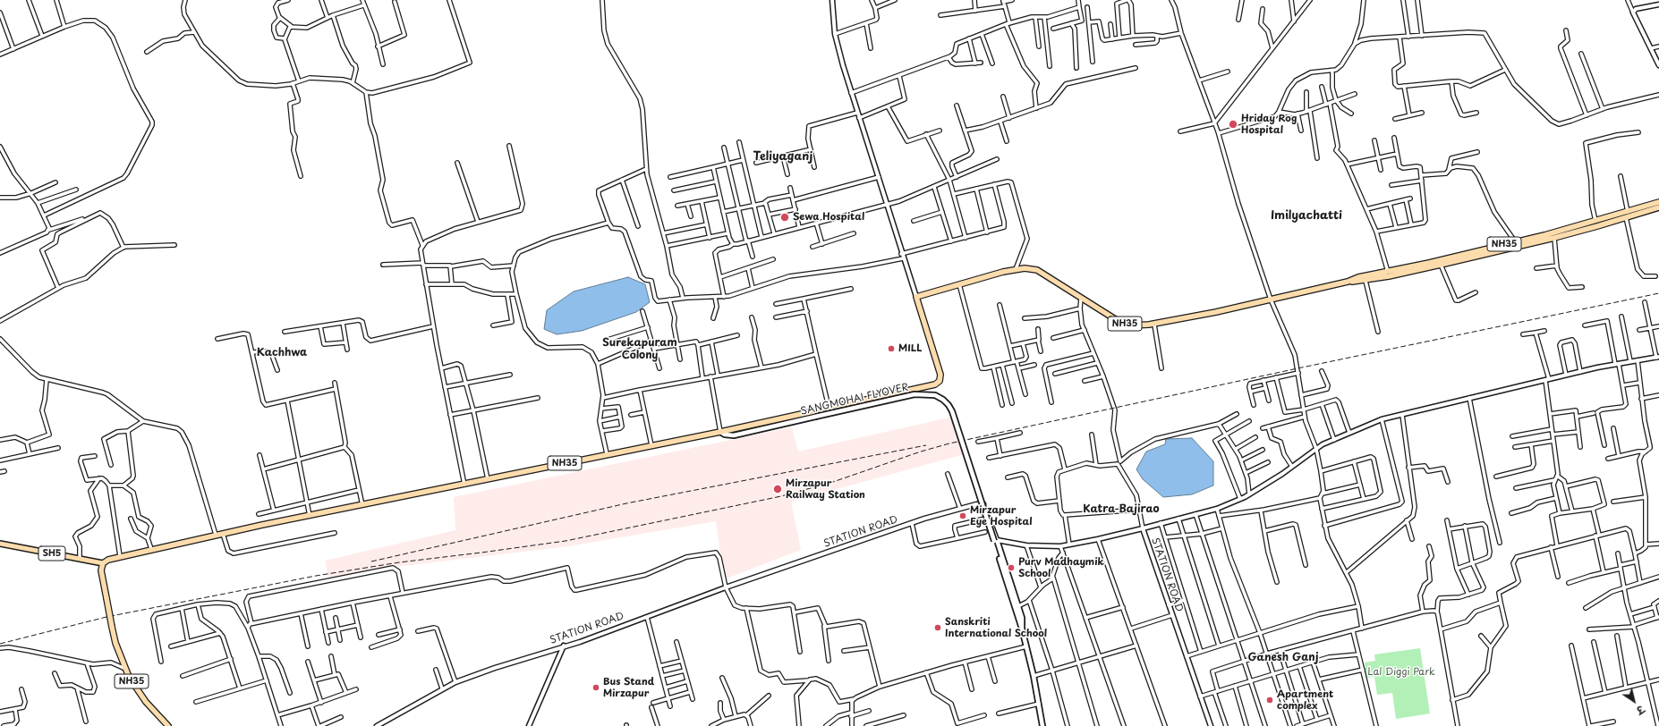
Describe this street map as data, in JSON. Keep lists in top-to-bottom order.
{
  "streets": {
    "highway": ["NH35"],
    "main road": ["SANGMOHAI FLYOVER", "SH5"],
    "street": ["STATION ROAD"]
  },
  "crossings": [
    ["NH35", "SANGMOHAI FLYOVER"],
    ["NH35", "SH5"],
    ["SANGMOHAI FLYOVER", "STATION ROAD"]
  ],
  "districts": [
    "Teliyaganj",
    "Imilyachatti",
    "Surekapuram Colony",
    "Kachhwa",
    "Katra Bajirao",
    "Ganesh Ganj"
  ],
  "parks": ["Lal Diggi Park"],
  "places": [
    "Hriday Rog Hospital",
    "Sewa Hospital",
    "MILL",
    "Mirzapur Railway Station",
    "Mirzapur Eye Hospital",
    "Purv Madhaymik School",
    "Sanskriti International School",
    "Bus Stand Mirzapur",
    "Apartment complex"
  ],
  "north": "bottom right"
}
